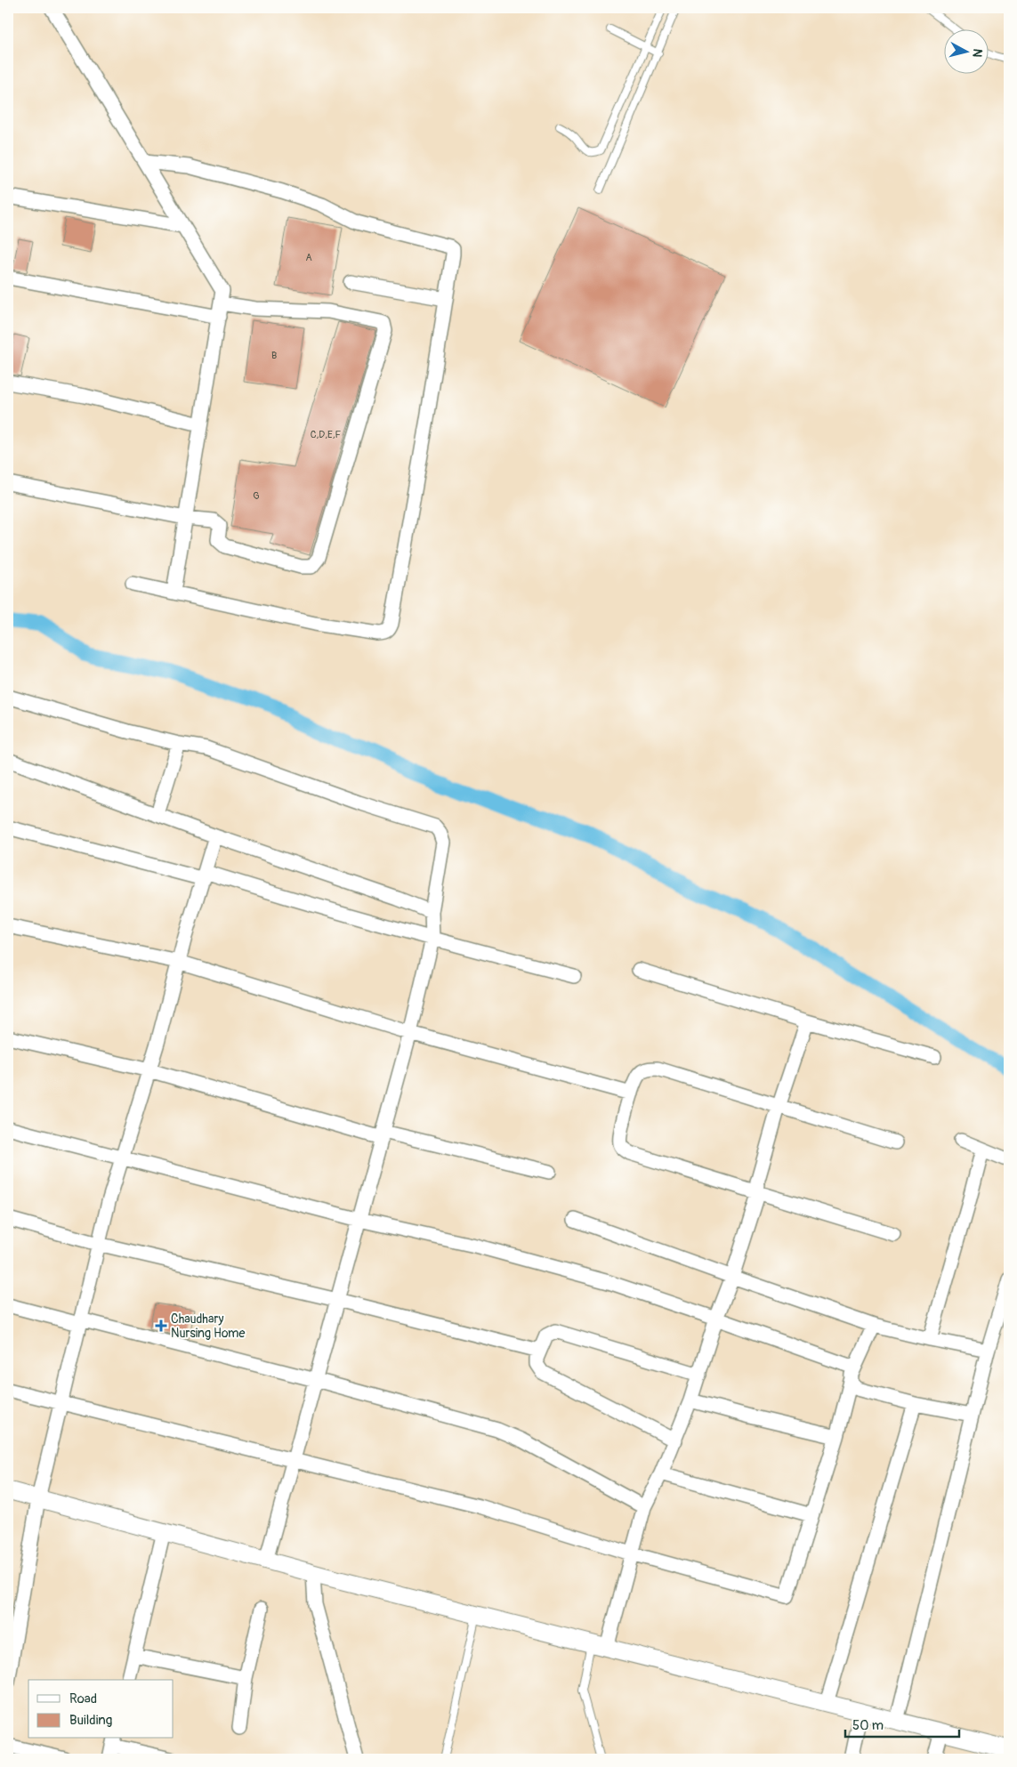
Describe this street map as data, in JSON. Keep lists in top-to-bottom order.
{
  "places": {
    "health": ["Chaudhary Nursing Home"]
  },
  "house_numbers": [
    "A",
    "B",
    "C,D,E,F",
    "G"
  ],
  "legend": ["Road", "Building"],
  "scale_bar": "50 m",
  "north": "right"
}
